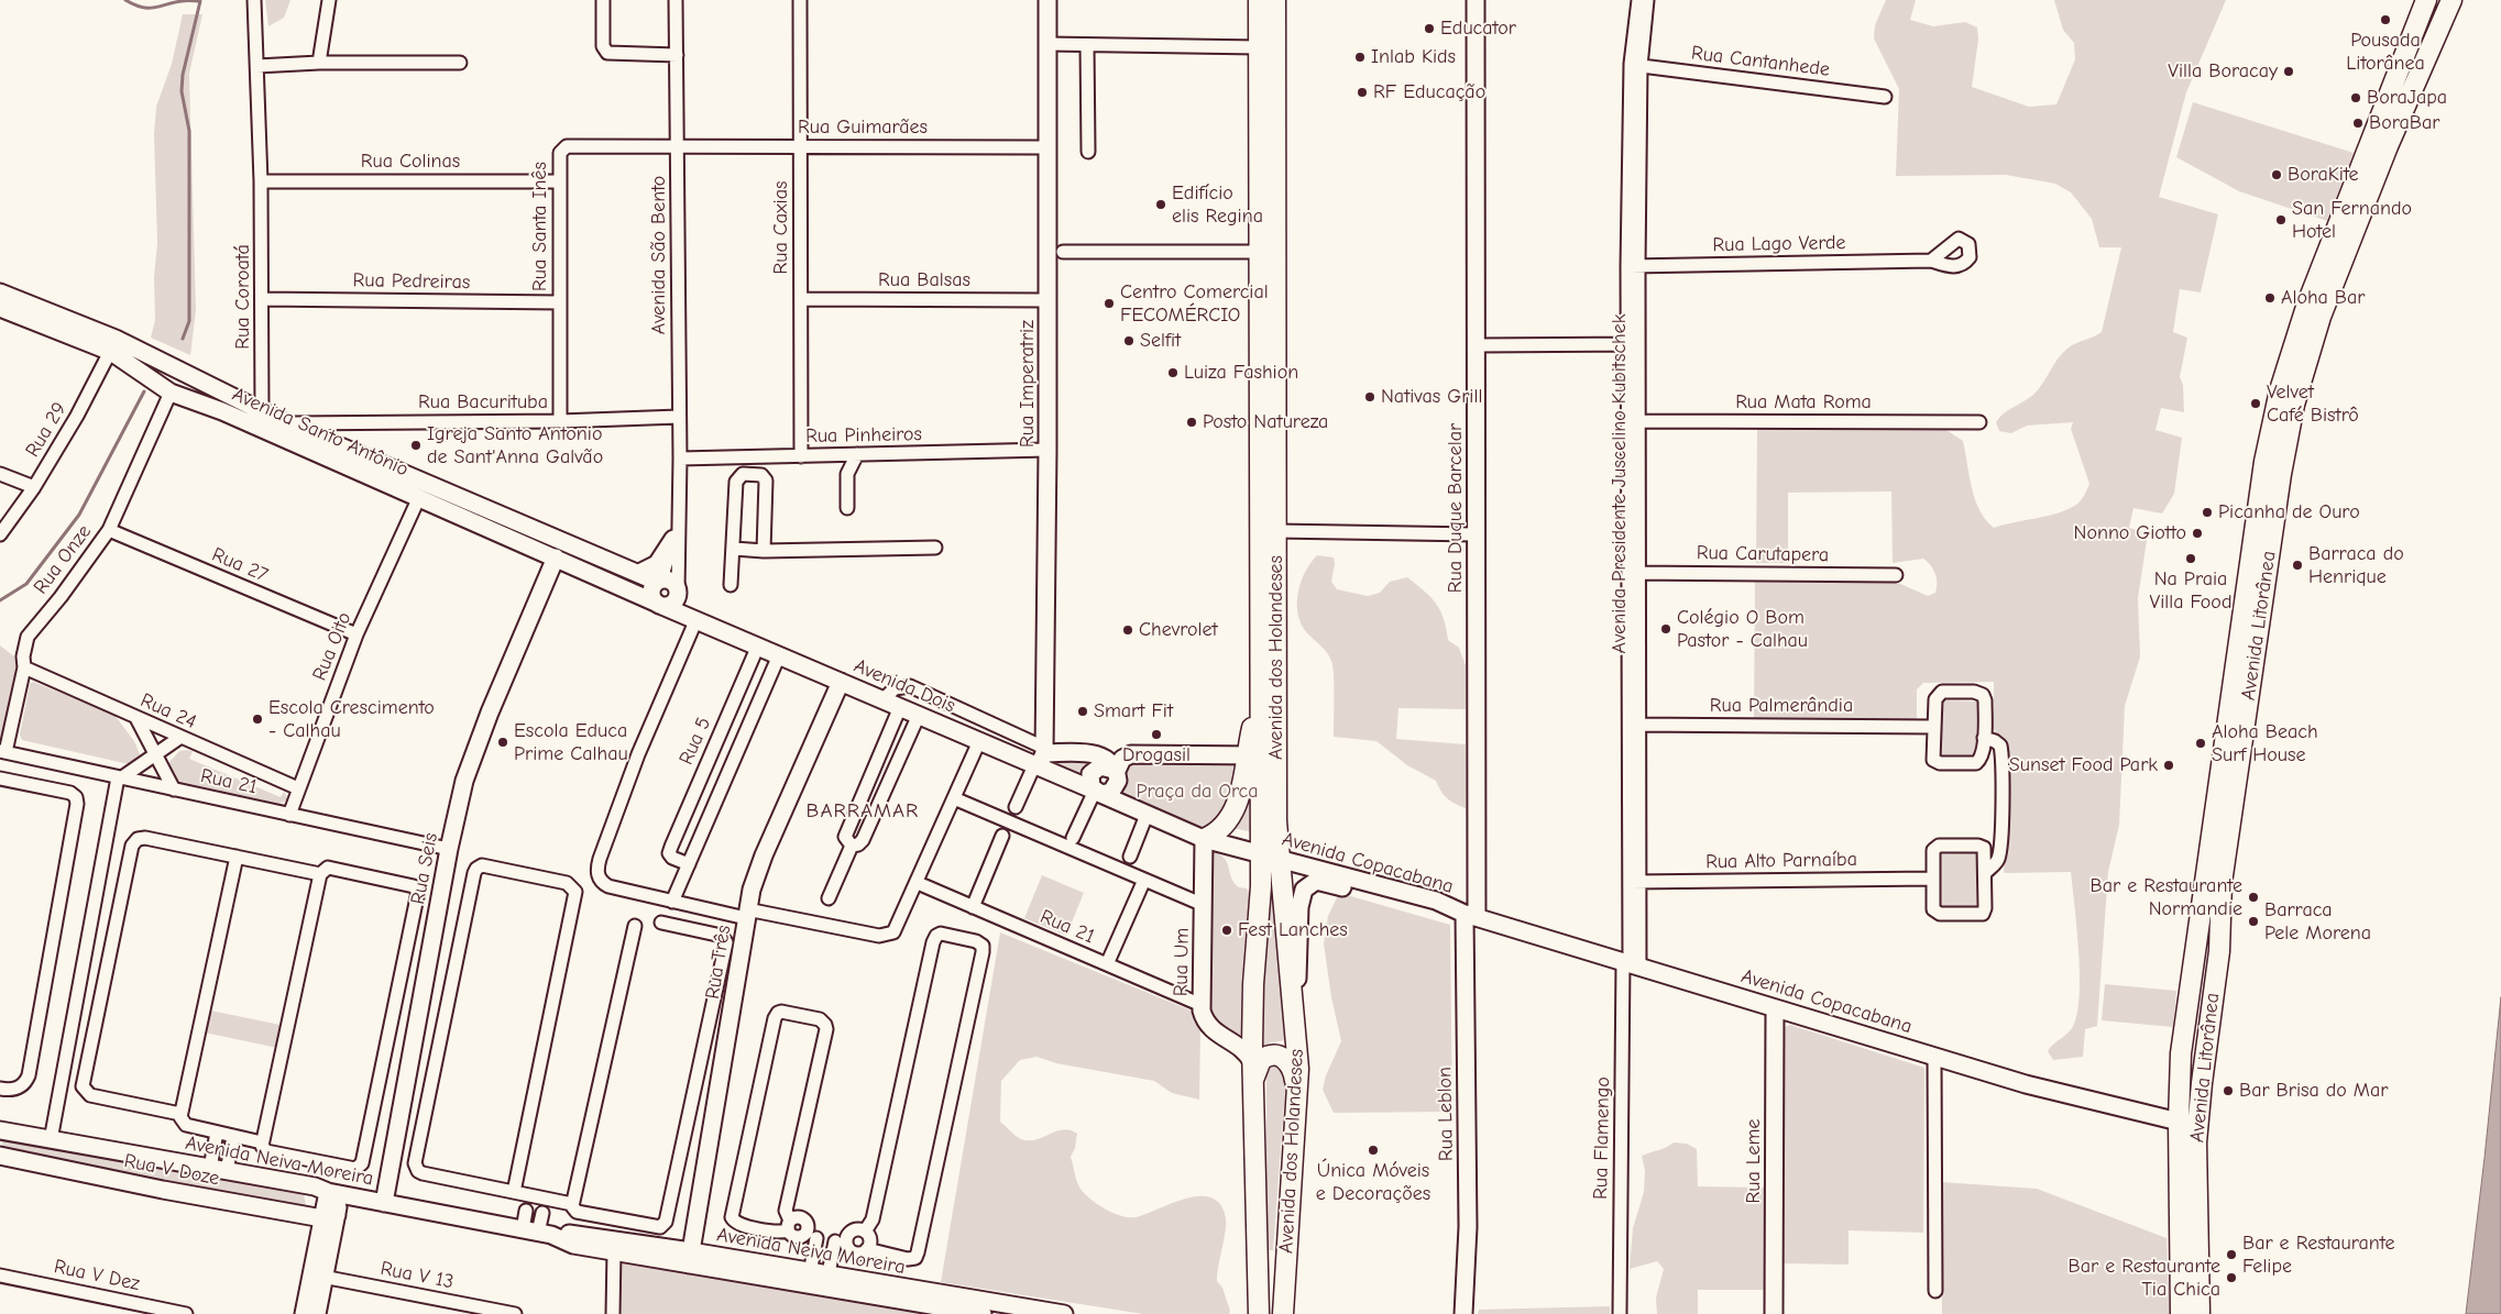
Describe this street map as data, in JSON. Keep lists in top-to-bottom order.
{
  "streets": {
    "main road": ["Avenida Litorânea", "Avenida dos Holandeses"],
    "street": [
      "Rua Cantanhede",
      "Rua Guimarães",
      "Rua Colinas",
      "Rua Santa Inês",
      "Rua Caxias",
      "Rua Lago Verde",
      "Avenida São Bento",
      "Rua Balsas",
      "Rua Pedreiras",
      "Rua Coroatá",
      "Rua Imperatriz",
      "Rua Bacurituba",
      "Rua Mata Roma",
      "Rua 29",
      "Avenida Santo Antônio",
      "Rua Pinheiros",
      "Avenida Presidente Juscelino Kubitschek",
      "Rua Duque Barcelar",
      "Rua Carutapera",
      "Rua Onze",
      "Rua 27",
      "Rua Oito",
      "Avenida Dois",
      "Rua Palmerândia",
      "Rua 24",
      "Rua 5",
      "Rua 21",
      "Rua Alto Parnaíba",
      "Avenida Copacabana",
      "Rua Seis",
      "Rua Três",
      "Rua Um",
      "Rua Leblon",
      "Rua Flamengo",
      "Avenida Neiva Moreira",
      "Rua Leme",
      "Rua V Doze",
      "Rua V Dez",
      "Rua V 13"
    ]
  },
  "crossings": [
    ["Rua Cantanhede", "Avenida Presidente Juscelino Kubitschek"],
    ["Rua Guimarães", "Rua Santa Inês"],
    ["Rua Guimarães", "Rua Caxias"],
    ["Rua Guimarães", "Avenida São Bento"],
    ["Rua Guimarães", "Rua Imperatriz"],
    ["Rua Colinas", "Rua Santa Inês"],
    ["Rua Colinas", "Rua Coroatá"],
    ["Rua Santa Inês", "Avenida São Bento"],
    ["Rua Santa Inês", "Rua Pedreiras"],
    ["Rua Santa Inês", "Rua Bacurituba"],
    ["Rua Caxias", "Rua Balsas"],
    ["Rua Caxias", "Rua Pinheiros"],
    ["Rua Lago Verde", "Avenida Presidente Juscelino Kubitschek"],
    ["Avenida São Bento", "Rua Bacurituba"],
    ["Avenida São Bento", "Avenida Santo Antônio"],
    ["Avenida São Bento", "Rua Pinheiros"],
    ["Avenida São Bento", "Avenida Dois"],
    ["Rua Balsas", "Rua Imperatriz"],
    ["Rua Pedreiras", "Rua Coroatá"],
    ["Rua Coroatá", "Avenida Santo Antônio"],
    ["Rua Imperatriz", "Rua Pinheiros"],
    ["Rua Imperatriz", "Avenida Dois"],
    ["Rua Bacurituba", "Avenida Santo Antônio"],
    ["Rua Mata Roma", "Avenida Presidente Juscelino Kubitschek"],
    ["Rua 29", "Avenida Santo Antônio"],
    ["Avenida Santo Antônio", "Rua Onze"],
    ["Avenida Santo Antônio", "Rua Oito"],
    ["Avenida Santo Antônio", "Avenida Dois"],
    ["Avenida Santo Antônio", "Rua Seis"],
    ["Avenida Presidente Juscelino Kubitschek", "Rua Carutapera"],
    ["Avenida Presidente Juscelino Kubitschek", "Rua Palmerândia"],
    ["Avenida Presidente Juscelino Kubitschek", "Rua Alto Parnaíba"],
    ["Avenida Presidente Juscelino Kubitschek", "Avenida Copacabana"],
    ["Avenida Presidente Juscelino Kubitschek", "Rua Flamengo"],
    ["Rua Duque Barcelar", "Avenida Copacabana"],
    ["Rua Duque Barcelar", "Rua Leblon"],
    ["Rua Onze", "Rua 27"],
    ["Rua Onze", "Rua 24"],
    ["Rua Onze", "Rua 21"],
    ["Rua 27", "Rua Oito"],
    ["Avenida Litorânea", "Avenida Copacabana"],
    ["Rua Oito", "Rua 24"],
    ["Rua Oito", "Rua 21"],
    ["Avenida dos Holandeses", "Avenida Copacabana"],
    ["Avenida dos Holandeses", "Rua Um"],
    ["Avenida Dois", "Rua 5"],
    ["Avenida Dois", "Rua Três"],
    ["Rua 21", "Rua Seis"],
    ["Rua 21", "Rua Um"],
    ["Avenida Copacabana", "Rua Leblon"],
    ["Avenida Copacabana", "Rua Flamengo"],
    ["Avenida Copacabana", "Rua Leme"],
    ["Rua Seis", "Avenida Neiva Moreira"],
    ["Rua Três", "Avenida Neiva Moreira"]
  ],
  "districts": ["BARRAMAR"],
  "parks": ["Praça da Orca"],
  "places": [
    "Pousada Litorânea",
    "Educator",
    "Inlab Kids",
    "Villa Boracay",
    "RF Educação",
    "BoraJapa",
    "BoraBar",
    "BoraKite",
    "Edifício elis Regina",
    "San Fernando Hotel",
    "Aloha Bar",
    "Centro Comercial FECOMÉRCIO",
    "Selfit",
    "Luiza Fashion",
    "Nativas Grill",
    "Velvet Café Bistrô",
    "Posto Natureza",
    "Igreja Santo Antonio de Sant'Anna Galvão",
    "Picanha de Ouro",
    "Nonno Giotto",
    "Na Praia Villa Food",
    "Barraca do Henrique",
    "Colégio O Bom Pastor - Calhau",
    "Chevrolet",
    "Smart Fit",
    "Escola Crescimento - Calhau",
    "Drogasil",
    "Escola Educa Prime Calhau",
    "Aloha Beach Surf House",
    "Sunset Food Park",
    "Bar e Restaurante Normandie",
    "Barraca Pele Morena",
    "Fest Lanches",
    "Bar Brisa do Mar",
    "Única Móveis e Decorações",
    "Bar e Restaurante Felipe",
    "Bar e Restaurante Tia Chica"
  ]
}
